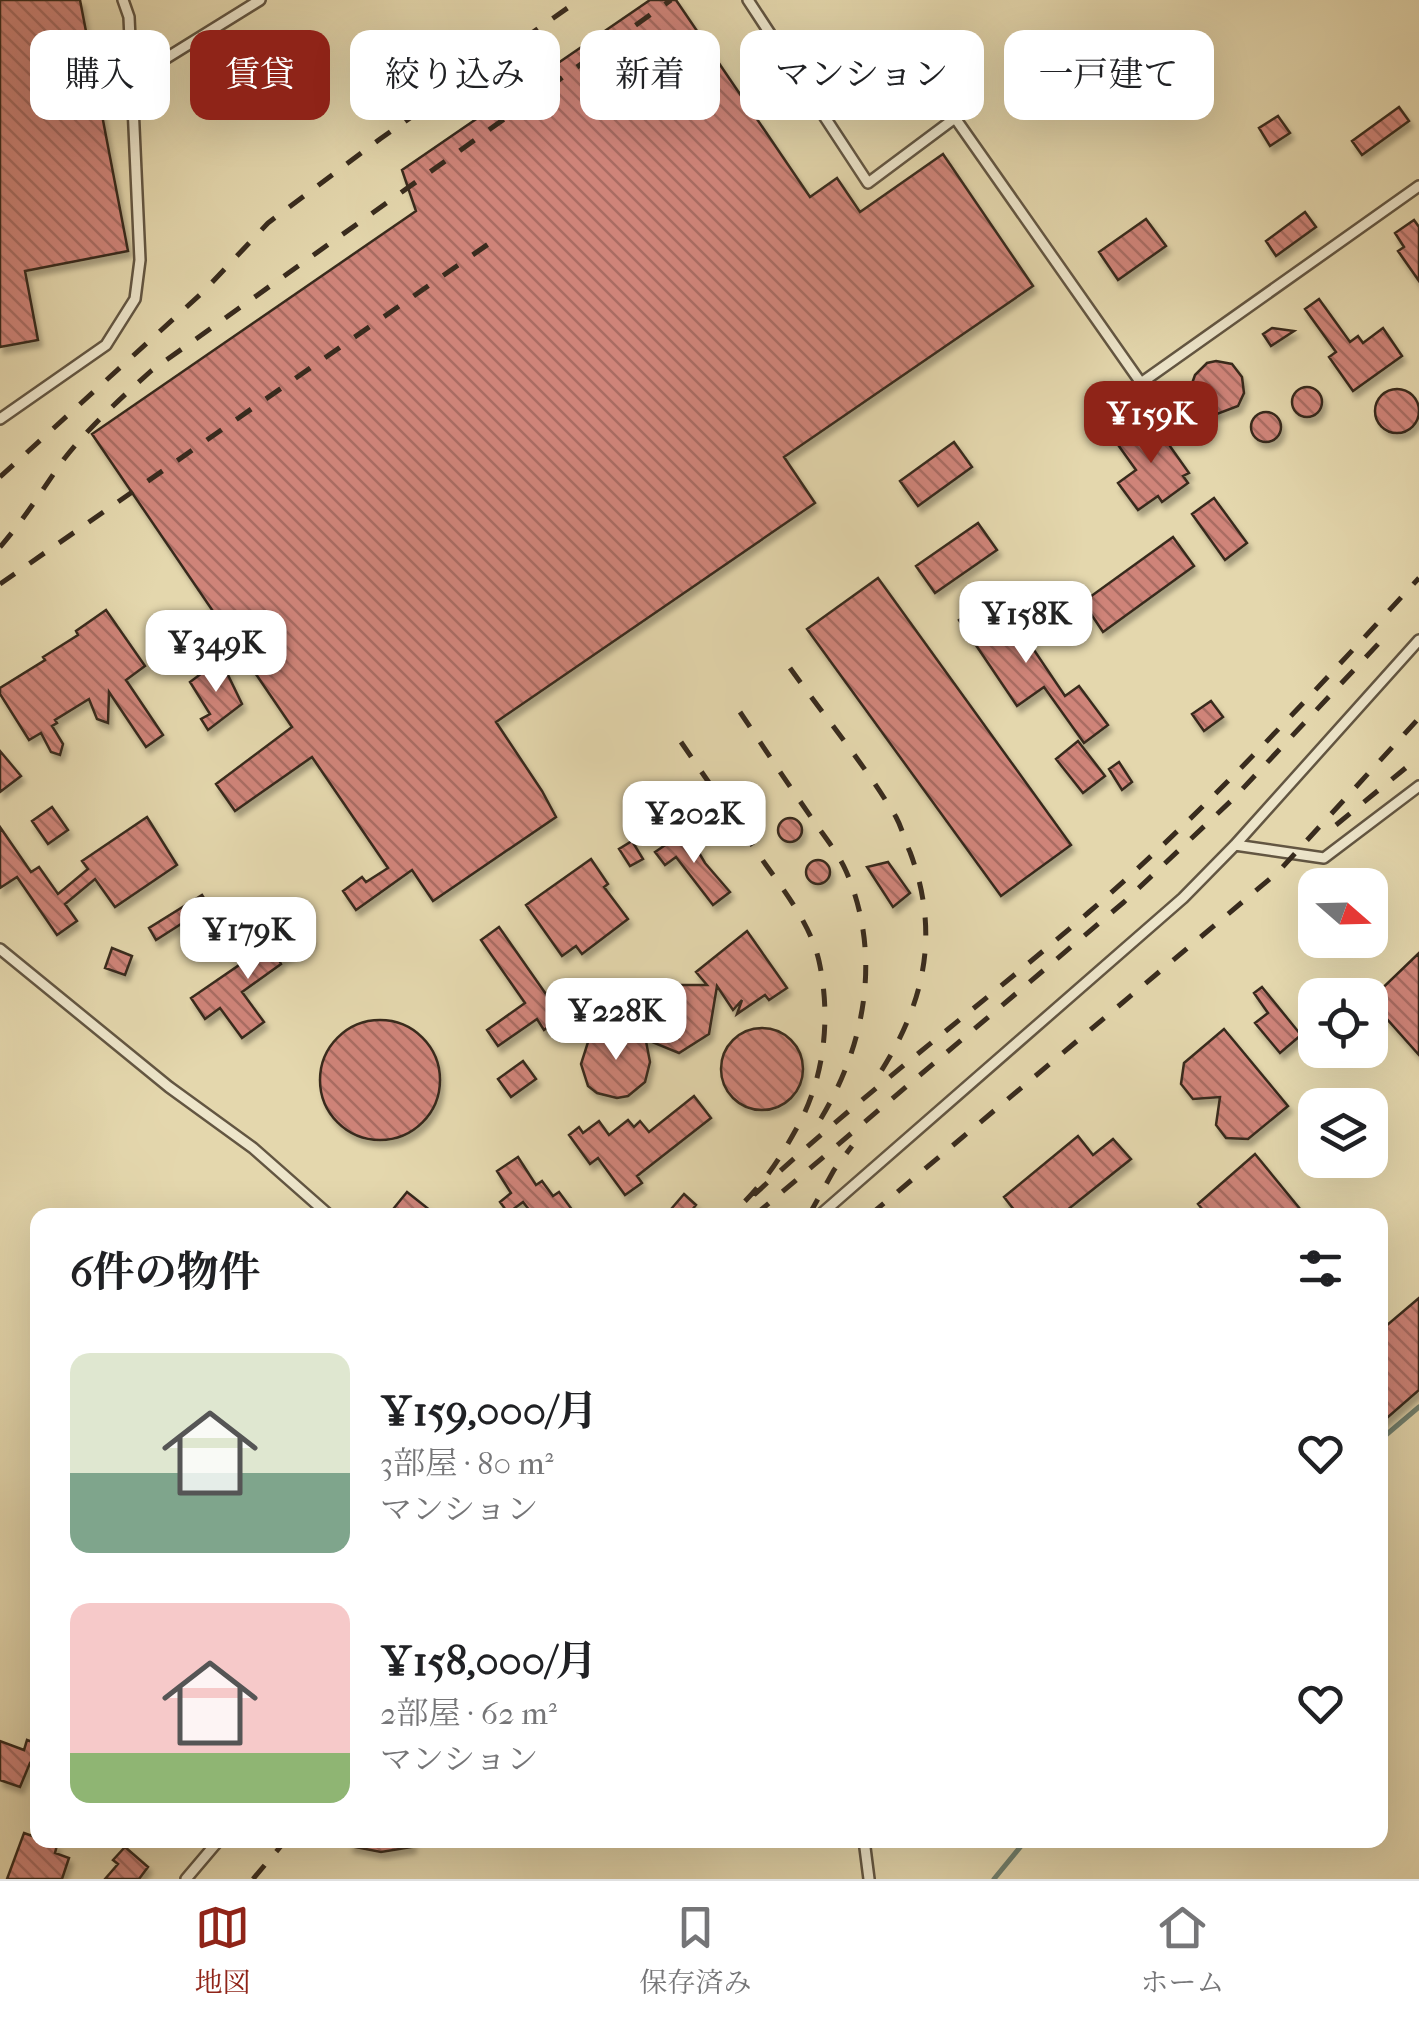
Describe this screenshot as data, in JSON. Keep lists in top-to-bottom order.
{
  "north": "right",
  "page": {
    "chip": [
      "購入",
      "賃貸",
      "絞り込み",
      "新着",
      "マンション",
      "一戸建て"
    ],
    "price": [
      "¥159K",
      "¥158K",
      "¥349K",
      "¥202K",
      "¥179K",
      "¥228K"
    ],
    "heading": "6件の物件",
    "list": [
      {
        "name": "¥159,000/月",
        "note": "3部屋 · 80 m² · マンション"
      },
      {
        "name": "¥158,000/月",
        "note": "2部屋 · 62 m² · マンション"
      }
    ],
    "tabs": ["地図", "保存済み", "ホーム"]
  }
}
